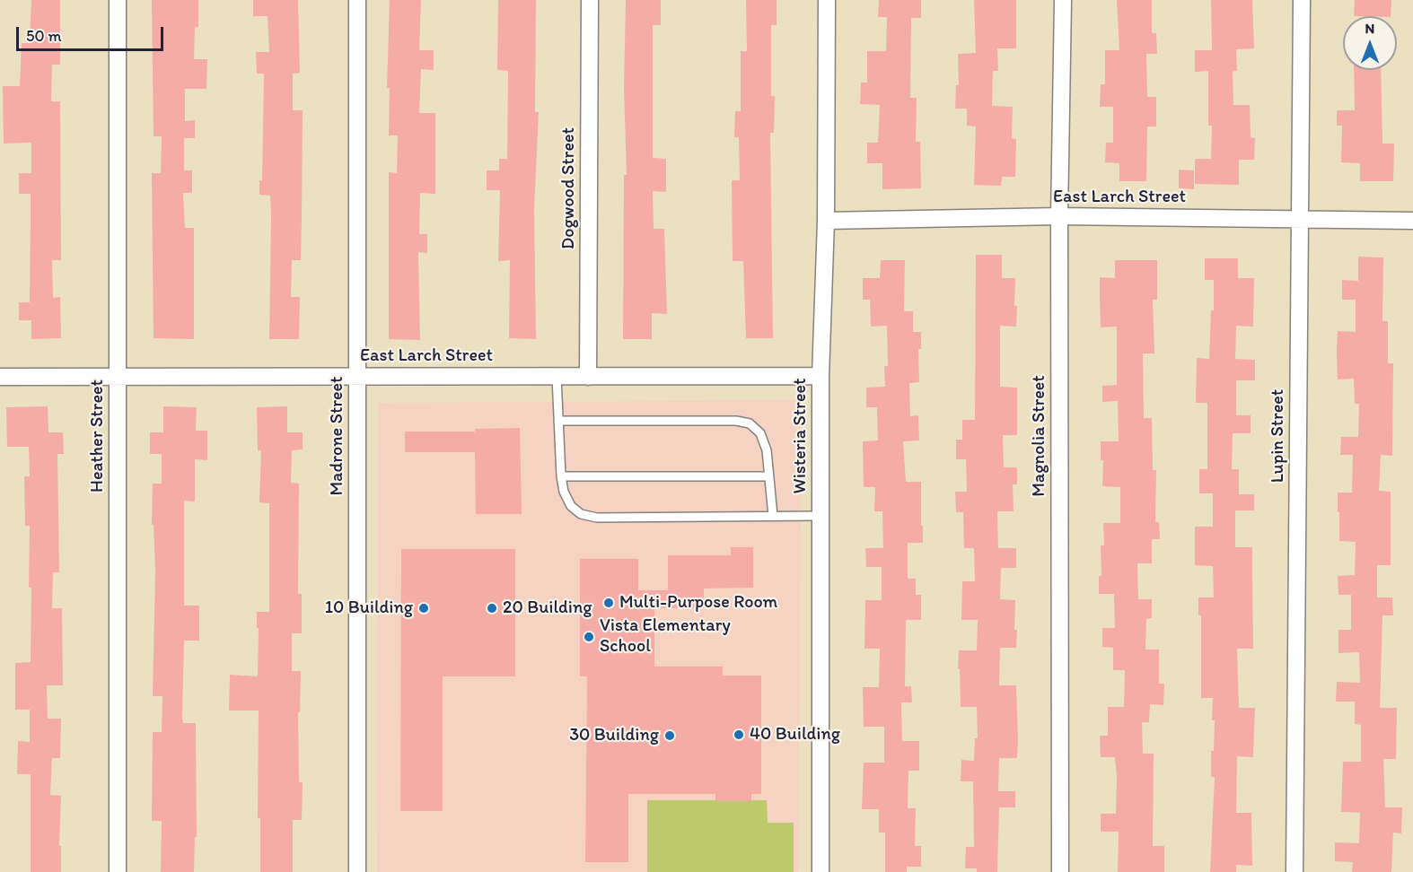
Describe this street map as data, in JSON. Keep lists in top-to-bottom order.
{
  "streets": {
    "street": [
      "Dogwood Street",
      "East Larch Street",
      "Heather Street",
      "Madrone Street",
      "Wisteria Street",
      "Magnolia Street",
      "Lupin Street"
    ]
  },
  "crossings": [
    ["Dogwood Street", "East Larch Street"],
    ["East Larch Street", "Heather Street"],
    ["East Larch Street", "Madrone Street"],
    ["East Larch Street", "Wisteria Street"],
    ["East Larch Street", "Magnolia Street"],
    ["East Larch Street", "Lupin Street"]
  ],
  "places": [
    "Multi-Purpose Room",
    "10 Building",
    "20 Building",
    "Vista Elementary School",
    "40 Building",
    "30 Building"
  ],
  "scale_bar": "50 m",
  "north": "top"
}
